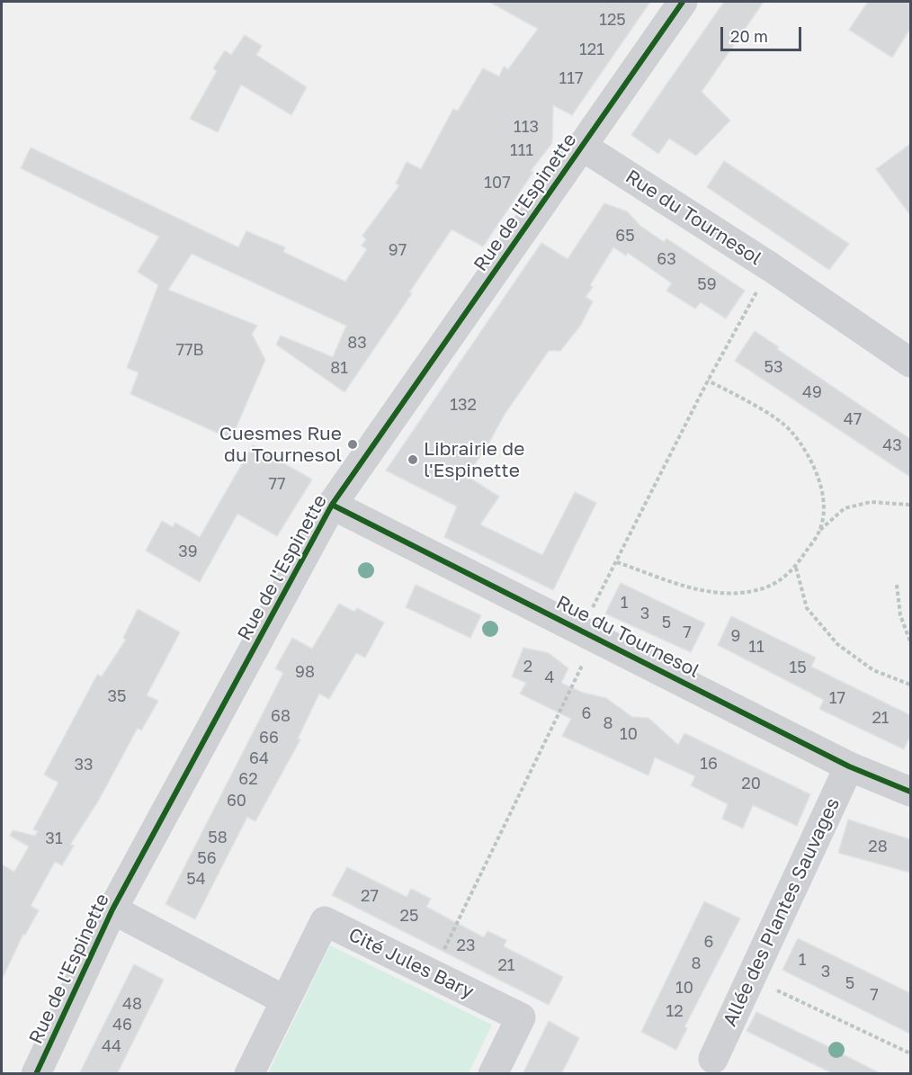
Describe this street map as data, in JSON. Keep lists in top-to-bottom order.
{
  "streets": {
    "street": [
      "Rue de l'Espinette",
      "Rue du Tournesol",
      "Allée des Plantes Sauvages",
      "Cité Jules Bary"
    ]
  },
  "crossings": [
    ["Rue de l'Espinette", "Rue du Tournesol"],
    ["Rue du Tournesol", "Allée des Plantes Sauvages"]
  ],
  "places": ["Cuesmes Rue du Tournesol", "Librairie de l'Espinette"],
  "house_numbers": [
    "125",
    "121",
    "117",
    "113",
    "111",
    "107",
    "65",
    "97",
    "63",
    "59",
    "83",
    "77B",
    "53",
    "81",
    "49",
    "132",
    "47",
    "43",
    "77",
    "39",
    "1",
    "3",
    "5",
    "7",
    "9",
    "11",
    "2",
    "15",
    "98",
    "4",
    "35",
    "17",
    "6",
    "68",
    "21",
    "8",
    "10",
    "66",
    "64",
    "16",
    "33",
    "62",
    "20",
    "60",
    "58",
    "31",
    "28",
    "56",
    "54",
    "27",
    "25",
    "6",
    "23",
    "1",
    "8",
    "21",
    "3",
    "5",
    "10",
    "7",
    "48",
    "12",
    "46",
    "44"
  ],
  "scale_bar": "20 m"
}
